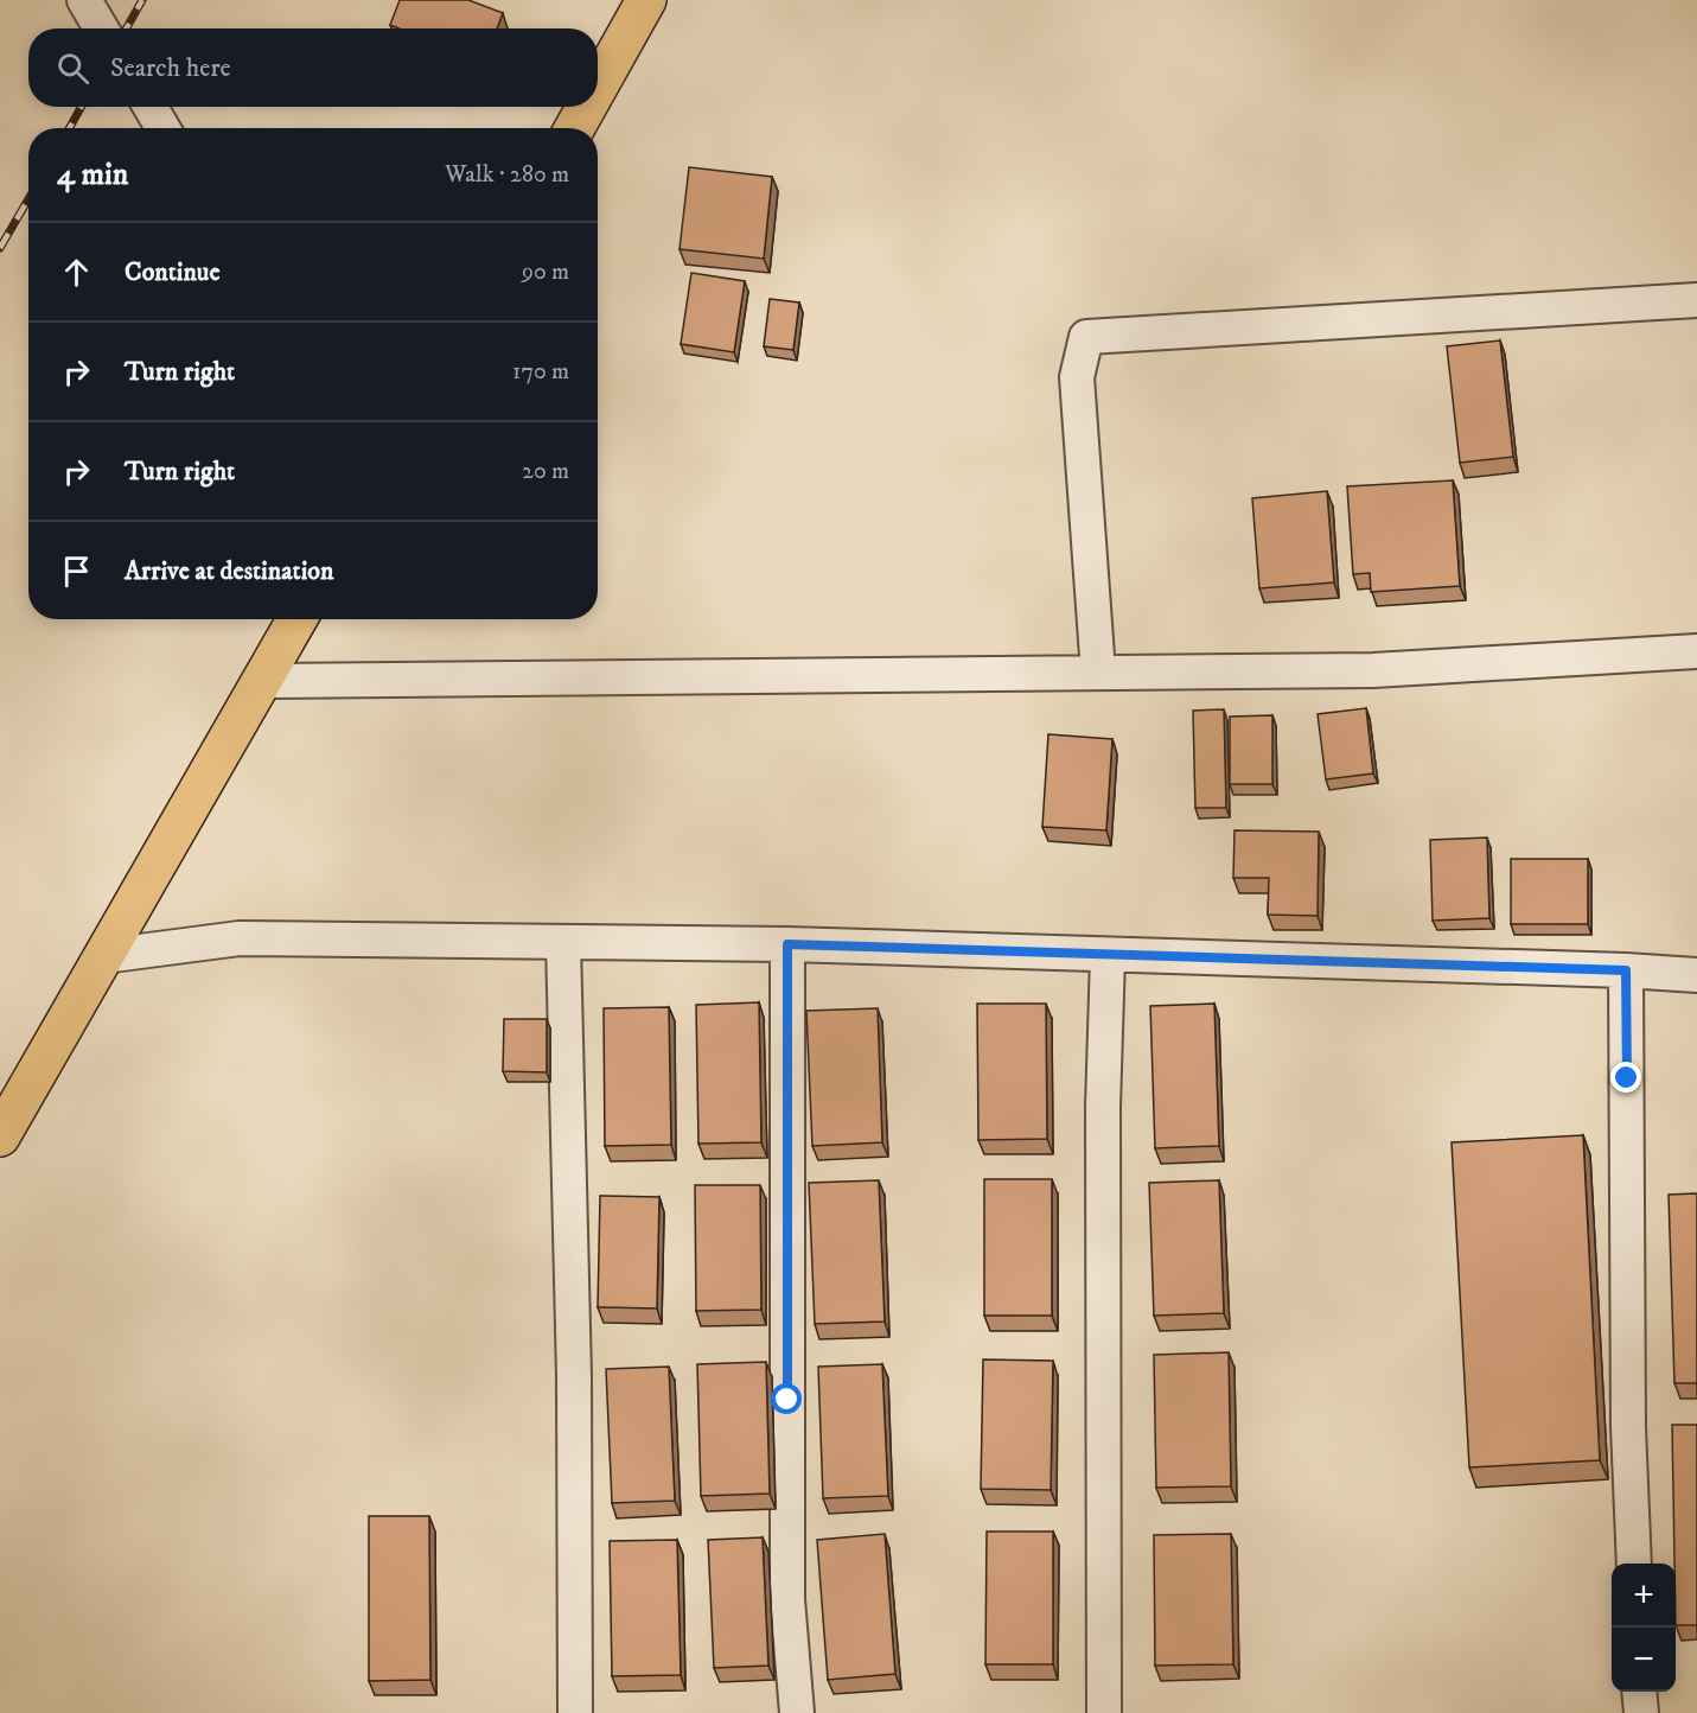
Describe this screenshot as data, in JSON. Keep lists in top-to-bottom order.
{
  "page": {
    "search": "Search here",
    "heading": ["4 min", "Walk · 280 m"],
    "list": [
      ["Continue", "90 m"],
      ["Turn right", "170 m"],
      ["Turn right", "20 m"],
      "Arrive at destination"
    ],
    "map_buttons": ["+", "−"]
  }
}
